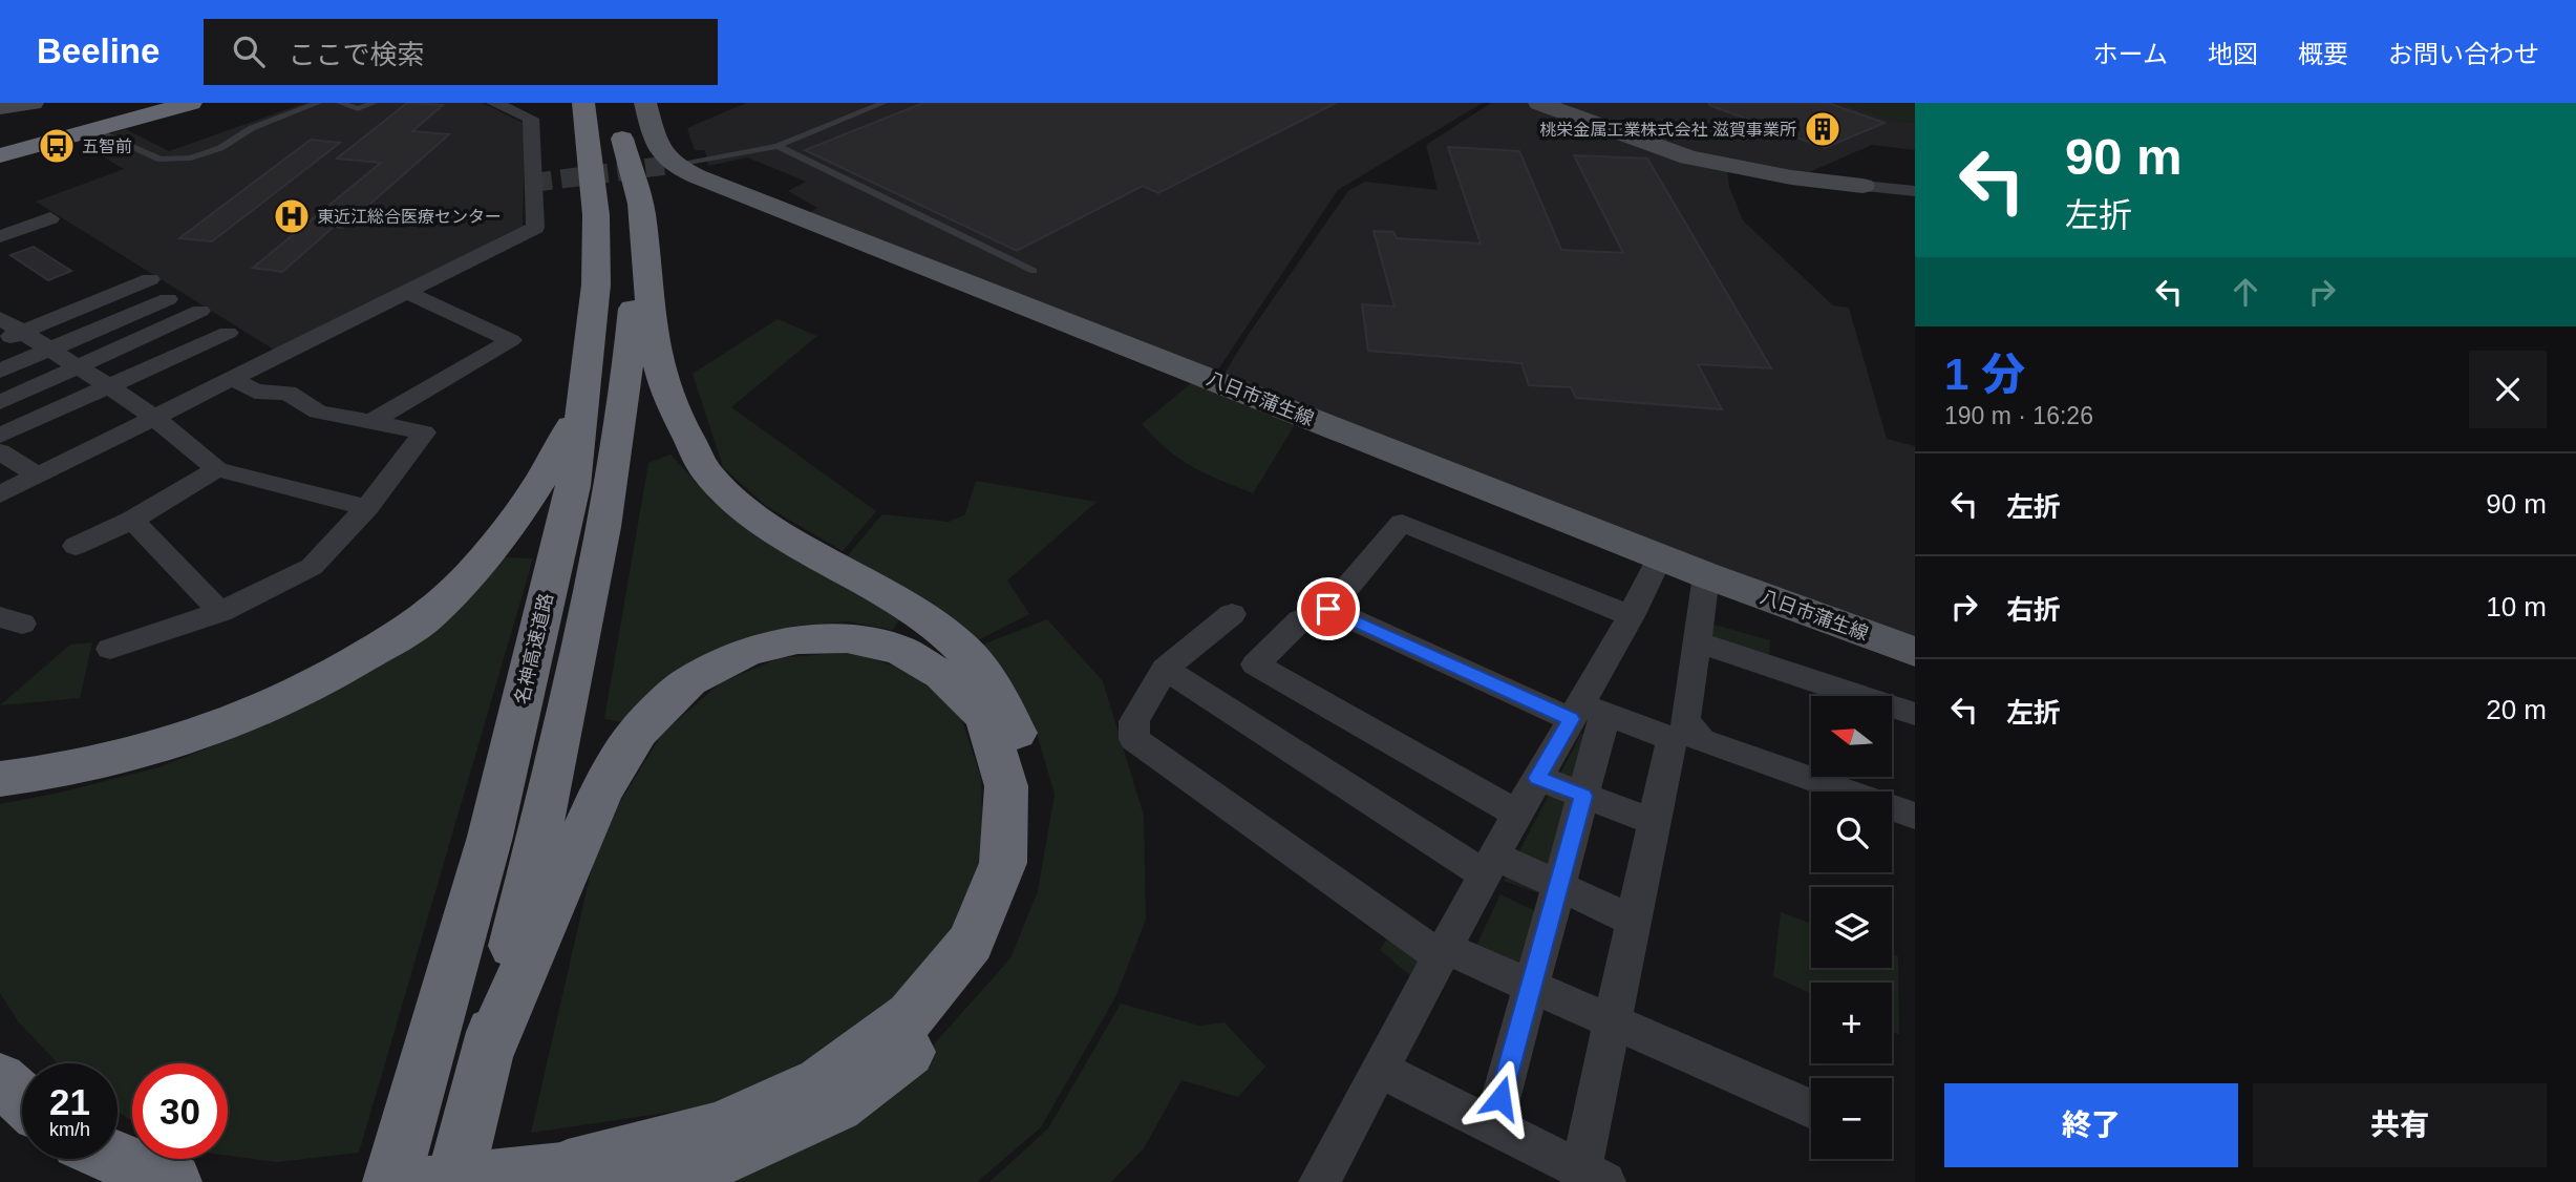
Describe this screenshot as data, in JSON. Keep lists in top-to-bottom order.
{
  "streets": {
    "highway": ["名神高速道路"],
    "main road": ["八日市蒲生線"]
  },
  "places": {
    "building": ["桃栄金属工業株式会社 滋賀事業所"],
    "bus stop": ["五智前"],
    "hospital": ["東近江総合医療センター"]
  },
  "north": "left",
  "page": {
    "header": "Beeline",
    "search": "ここで検索",
    "nav": [
      "ホーム",
      "地図",
      "概要",
      "お問い合わせ"
    ],
    "turn": ["90 m", "左折"],
    "heading": ["1 分", "190 m · 16:26"],
    "list": [
      {
        "name": "左折",
        "value": "90 m"
      },
      {
        "name": "右折",
        "value": "10 m"
      },
      {
        "name": "左折",
        "value": "20 m"
      }
    ],
    "map_buttons": ["+", "−"],
    "speed": "21 km/h",
    "limit": "30",
    "buttons": ["終了", "共有"]
  }
}
